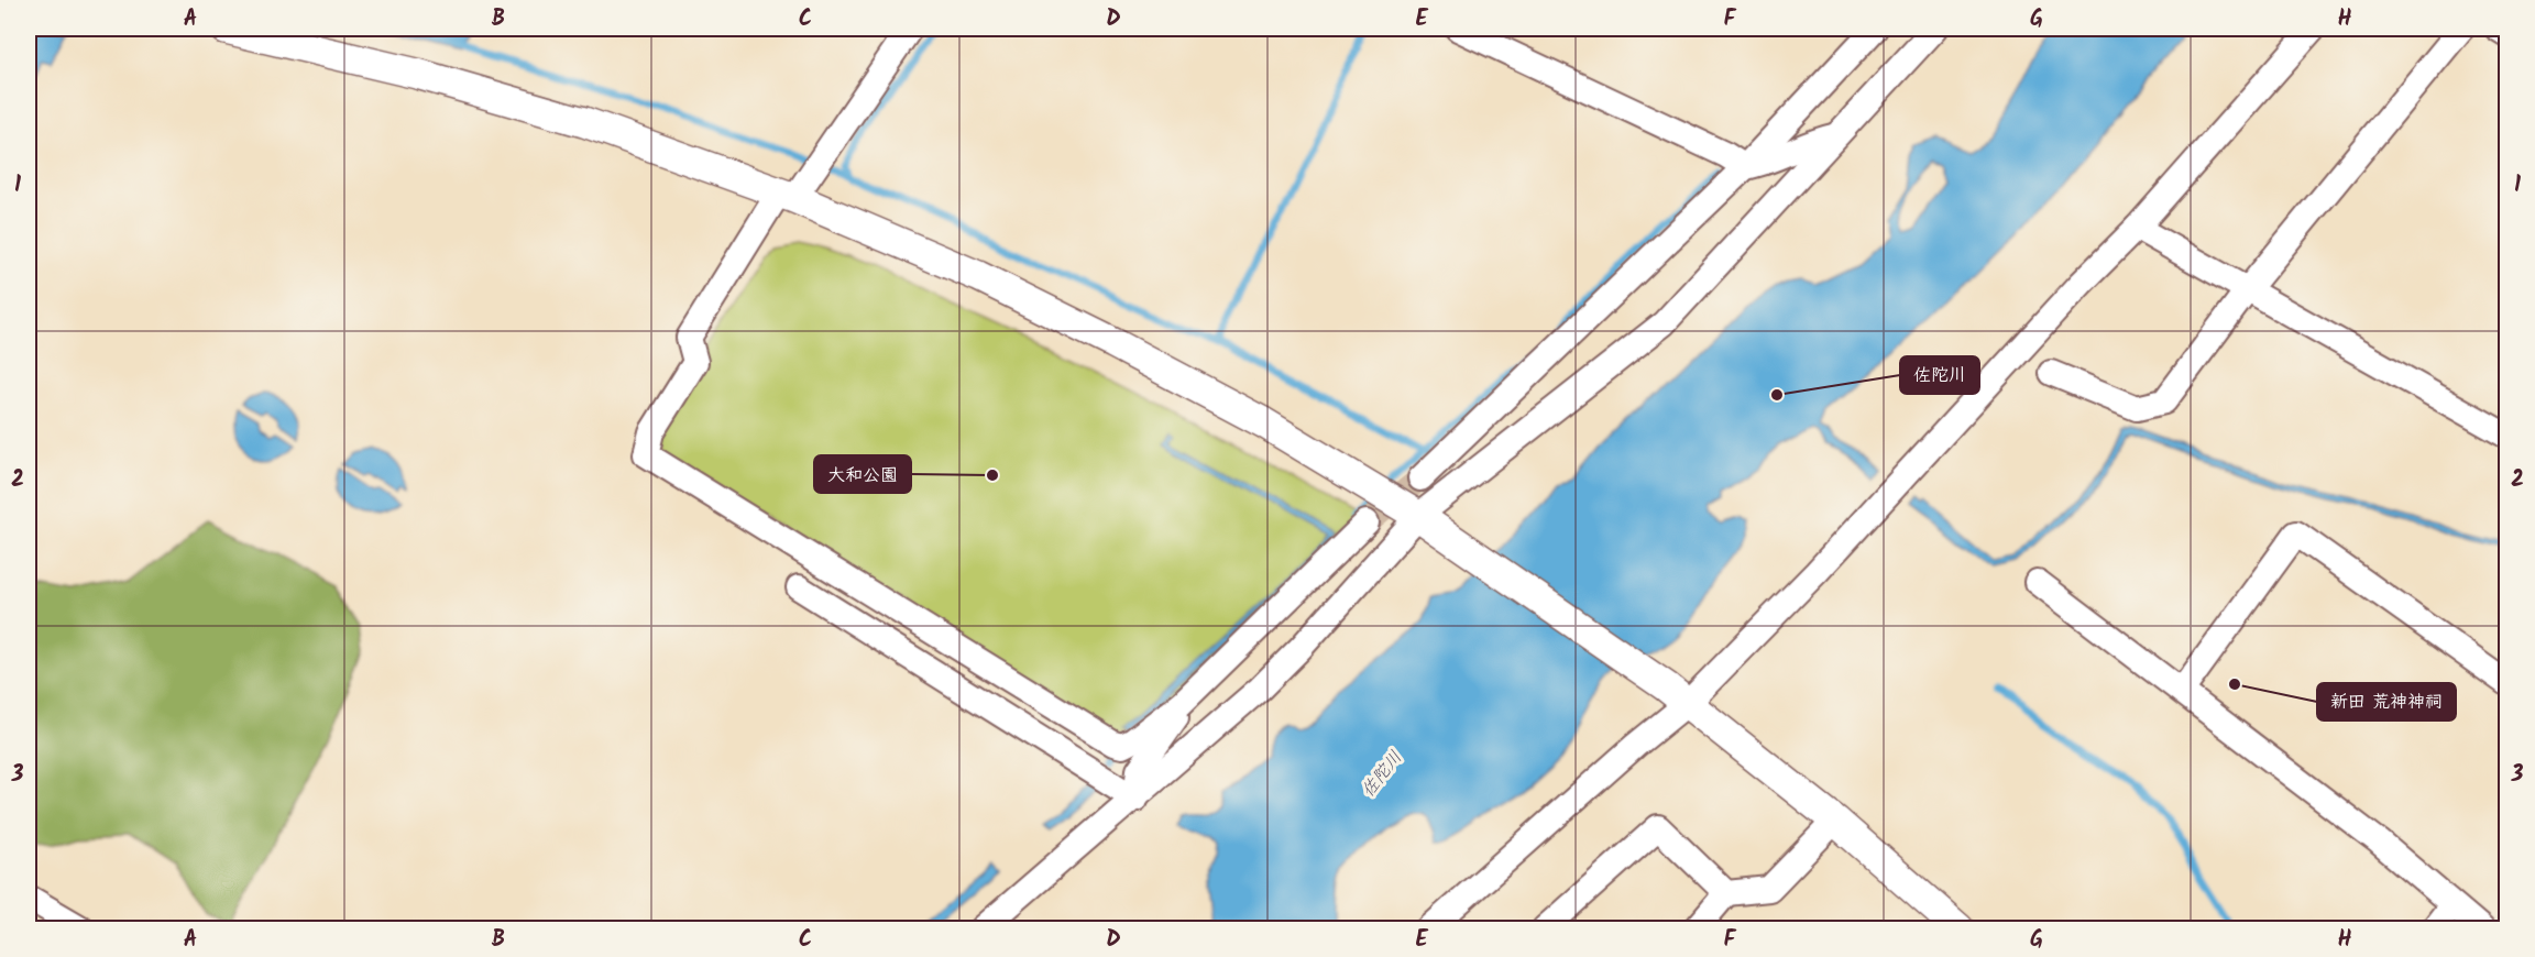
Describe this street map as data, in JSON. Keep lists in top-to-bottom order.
{
  "water": ["佐陀川"],
  "places": ["佐陀川", "大和公園", "新田 荒神神祠"],
  "grid": {
    "columns": [
      "A",
      "B",
      "C",
      "D",
      "E",
      "F",
      "G",
      "H"
    ],
    "rows": ["1", "2", "3"]
  }
}
